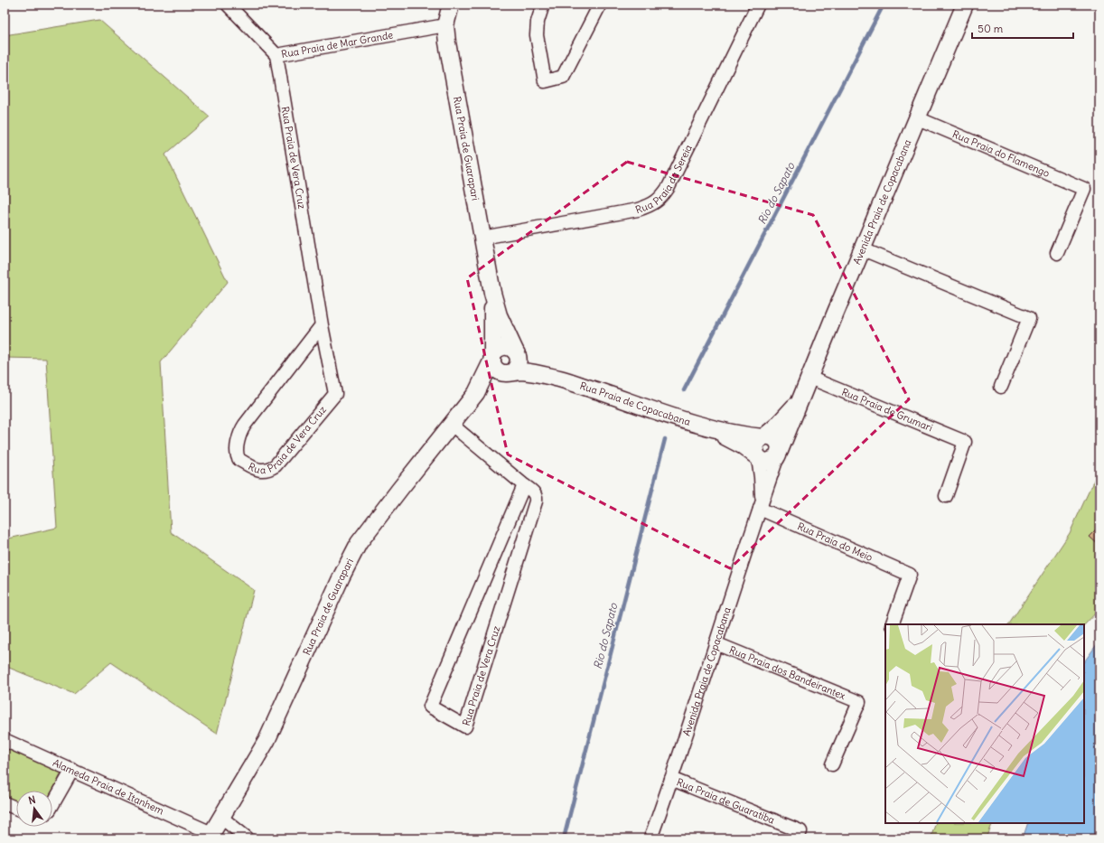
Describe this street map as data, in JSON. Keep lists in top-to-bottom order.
{
  "streets": {
    "street": [
      "Rua Praia de Mar Grande",
      "Rua Praia de Guarapari",
      "Rua Praia do Flamengo",
      "Rua Praia de Vera Cruz",
      "Rua Praia da Sereia",
      "Avenida Praia de Copacabana",
      "Rua Praia de Copacabana",
      "Rua Praia de Grumari",
      "Rua Praia do Meio",
      "Rua Praia dos Bandeirantex",
      "Alameda Praia de Itanhem",
      "Rua Praia de Guaratiba"
    ]
  },
  "crossings": [
    ["Rua Praia de Mar Grande", "Rua Praia de Guarapari"],
    ["Rua Praia de Mar Grande", "Rua Praia de Vera Cruz"],
    ["Rua Praia de Guarapari", "Rua Praia de Vera Cruz"],
    ["Rua Praia de Guarapari", "Rua Praia da Sereia"],
    ["Rua Praia de Guarapari", "Rua Praia de Copacabana"],
    ["Rua Praia de Guarapari", "Alameda Praia de Itanhem"],
    ["Rua Praia do Flamengo", "Avenida Praia de Copacabana"],
    ["Avenida Praia de Copacabana", "Rua Praia de Copacabana"],
    ["Avenida Praia de Copacabana", "Rua Praia de Grumari"],
    ["Avenida Praia de Copacabana", "Rua Praia do Meio"],
    ["Avenida Praia de Copacabana", "Rua Praia dos Bandeirantex"],
    ["Avenida Praia de Copacabana", "Rua Praia de Guaratiba"]
  ],
  "water": ["Rio do Sapato"],
  "scale_bar": "50 m",
  "north": "top"
}
